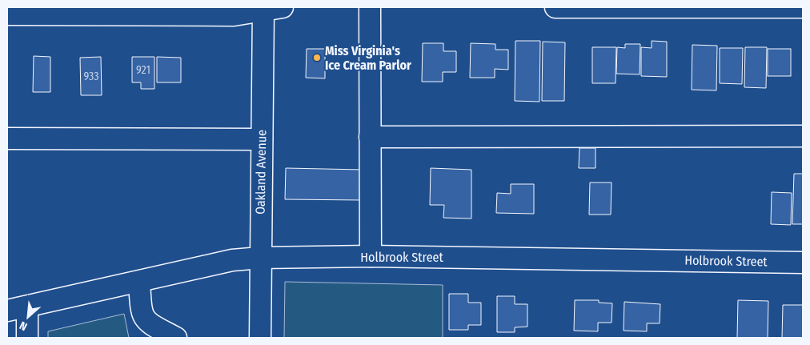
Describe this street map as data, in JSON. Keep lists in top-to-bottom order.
{
  "streets": {
    "street": ["Oakland Avenue", "Holbrook Street"]
  },
  "crossings": [
    ["Oakland Avenue", "Holbrook Street"]
  ],
  "places": ["Miss Virginia's Ice Cream Parlor"],
  "house_numbers": ["921", "933"],
  "north": "bottom left"
}
